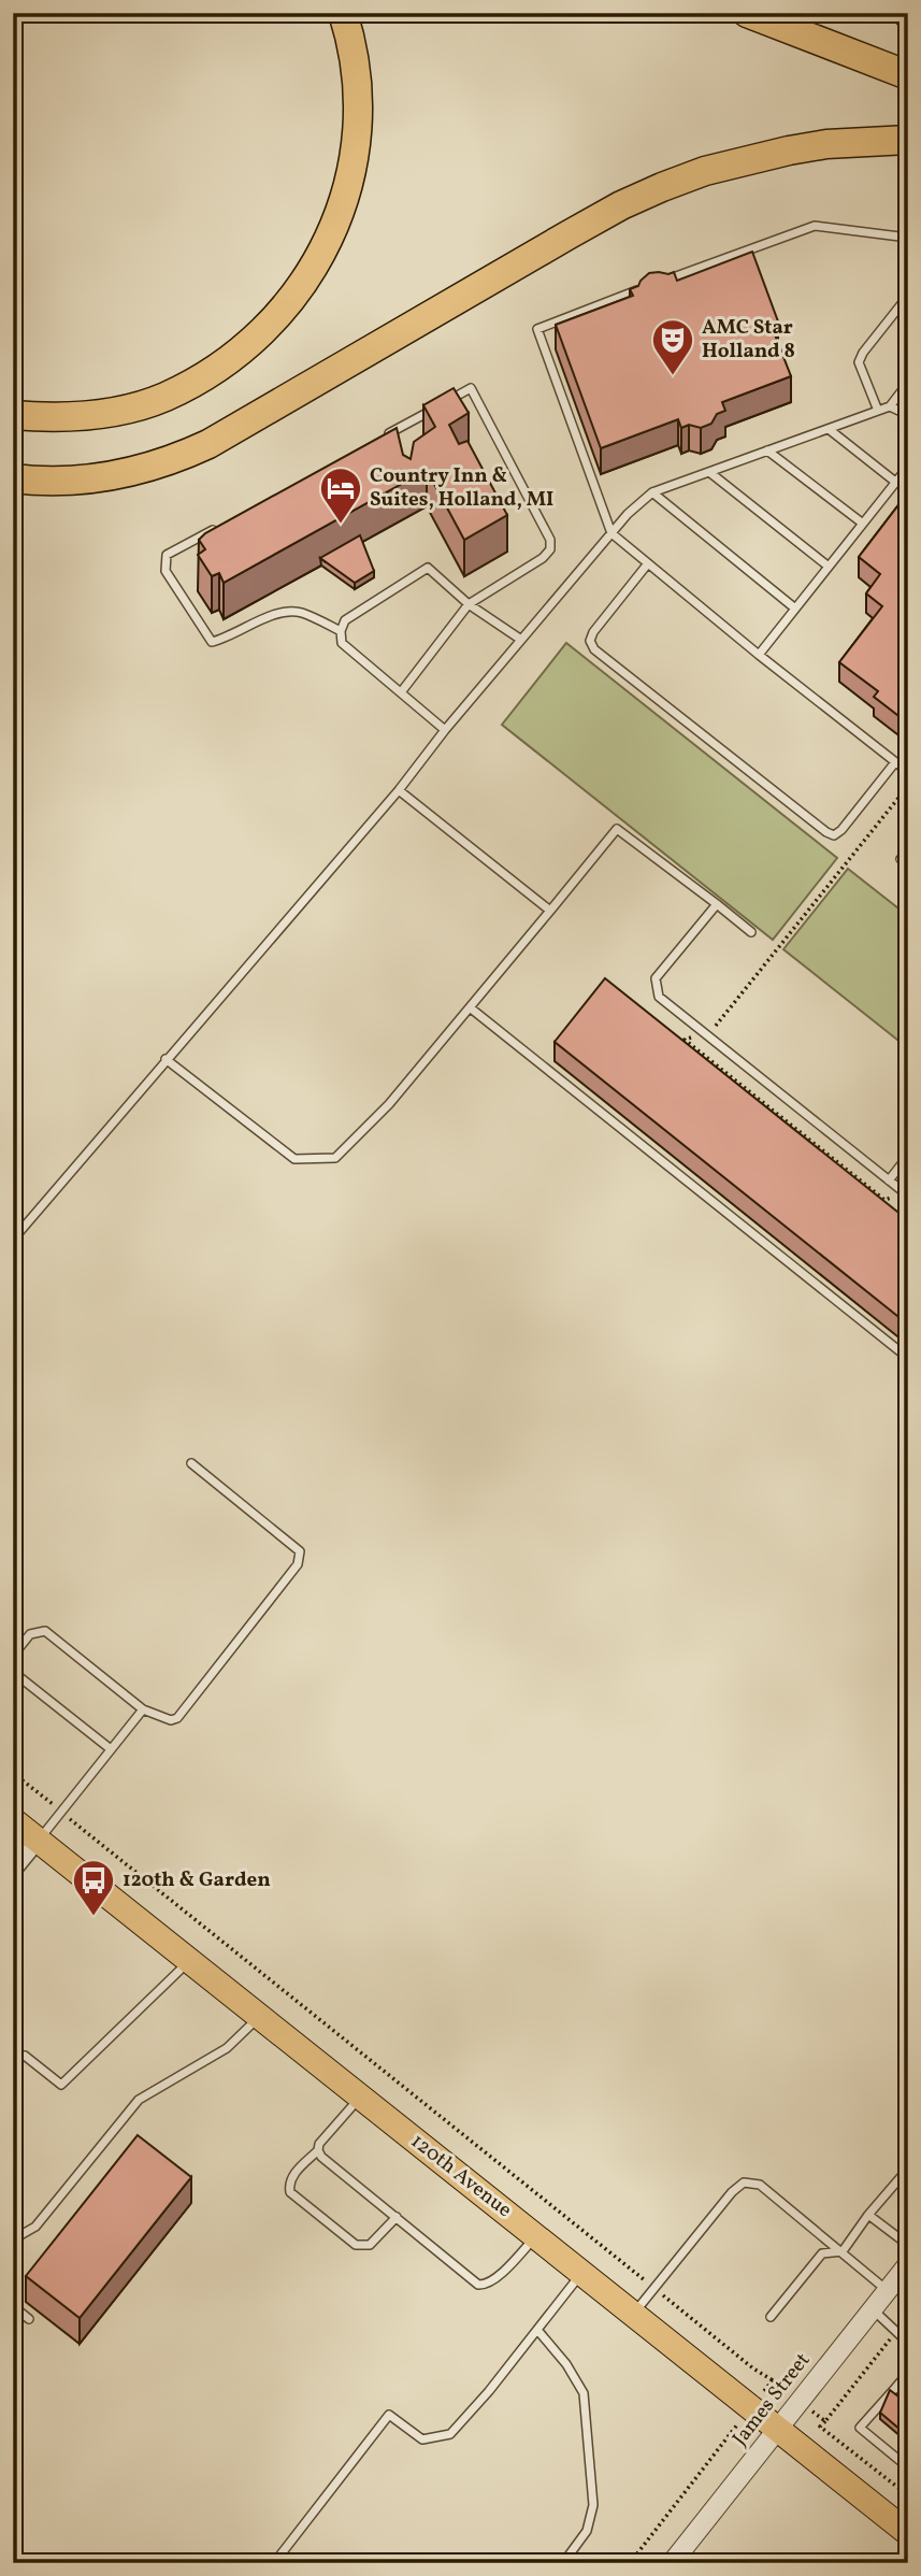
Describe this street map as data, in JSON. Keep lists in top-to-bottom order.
{
  "streets": {
    "main road": ["120th Avenue"],
    "street": ["James Street"]
  },
  "crossings": [
    ["120th Avenue", "James Street"]
  ],
  "places": {
    "theatre": ["AMC Star Holland 8"],
    "hotel": ["Country Inn & Suites, Holland, MI"],
    "bus stop": ["120th & Garden"]
  }
}
